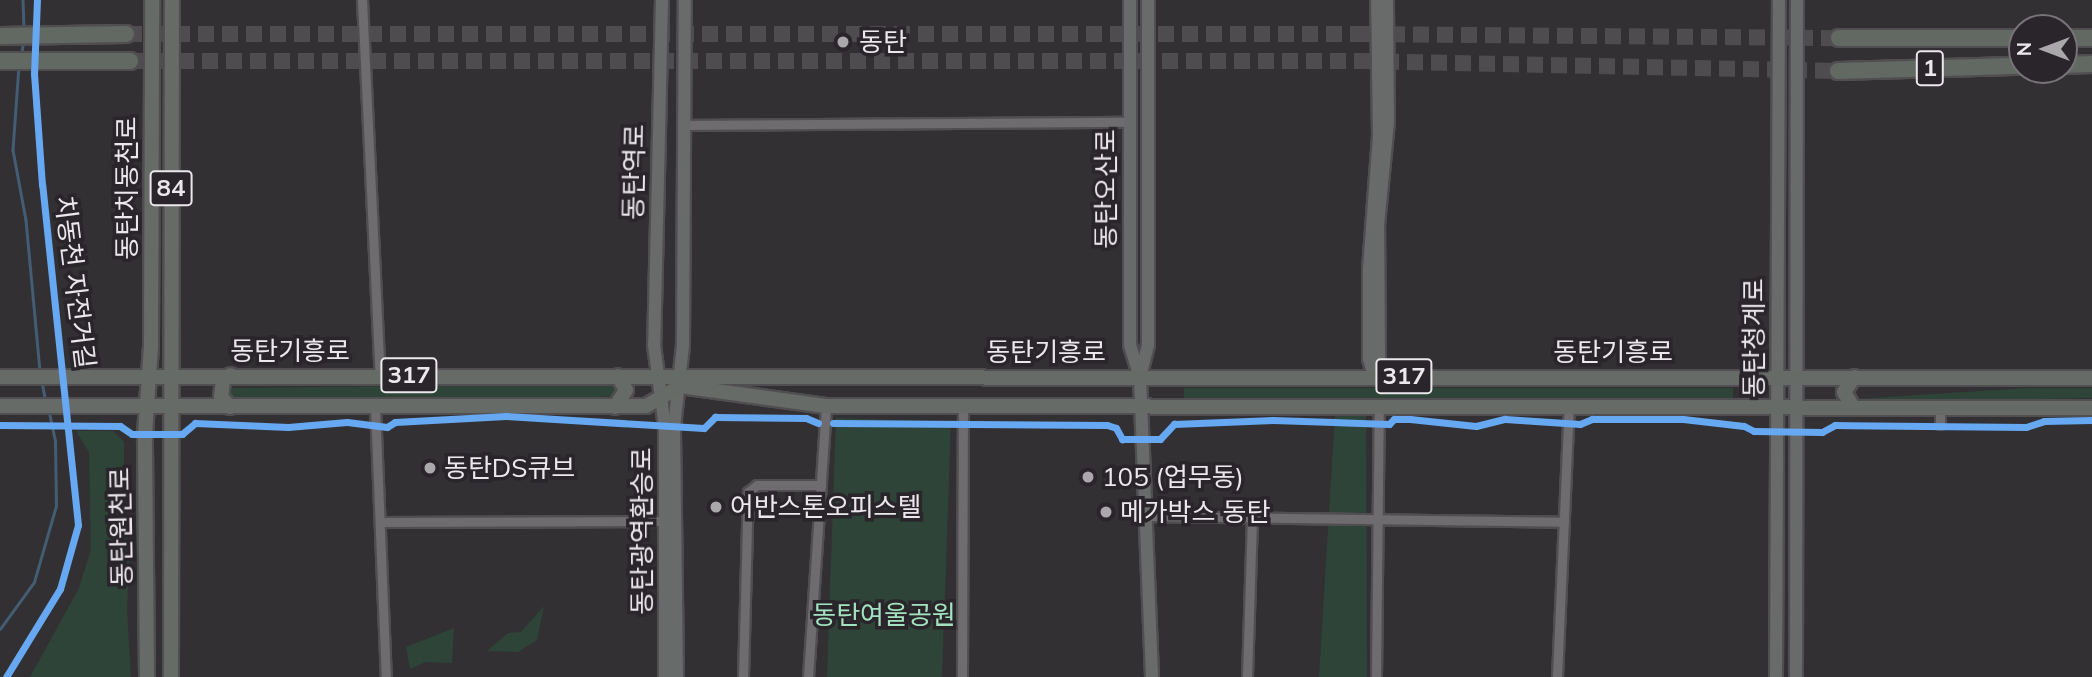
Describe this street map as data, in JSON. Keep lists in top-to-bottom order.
{
  "streets": {
    "highway": ["1"],
    "main road": [
      "동탄치동천로",
      "84",
      "동탄기흥로",
      "317",
      "동탄원천로"
    ],
    "street": [
      "동탄역로",
      "동탄오산로",
      "동탄청계로",
      "동탄광역환승로"
    ],
    "cycle path": ["치동천 자전거길"]
  },
  "crossings": [
    ["동탄역로", "동탄광역환승로"],
    ["동탄치동천로", "동탄기흥로"],
    ["동탄치동천로", "동탄원천로"],
    ["동탄오산로", "동탄기흥로"],
    ["동탄청계로", "동탄기흥로"],
    ["동탄기흥로", "동탄원천로"],
    ["동탄기흥로", "동탄광역환승로"]
  ],
  "parks": ["동탄여울공원"],
  "places": [
    "동탄",
    "동탄DS큐브",
    "105 (업무동)",
    "어반스톤오피스텔",
    "메가박스 동탄"
  ],
  "north": "left"
}
